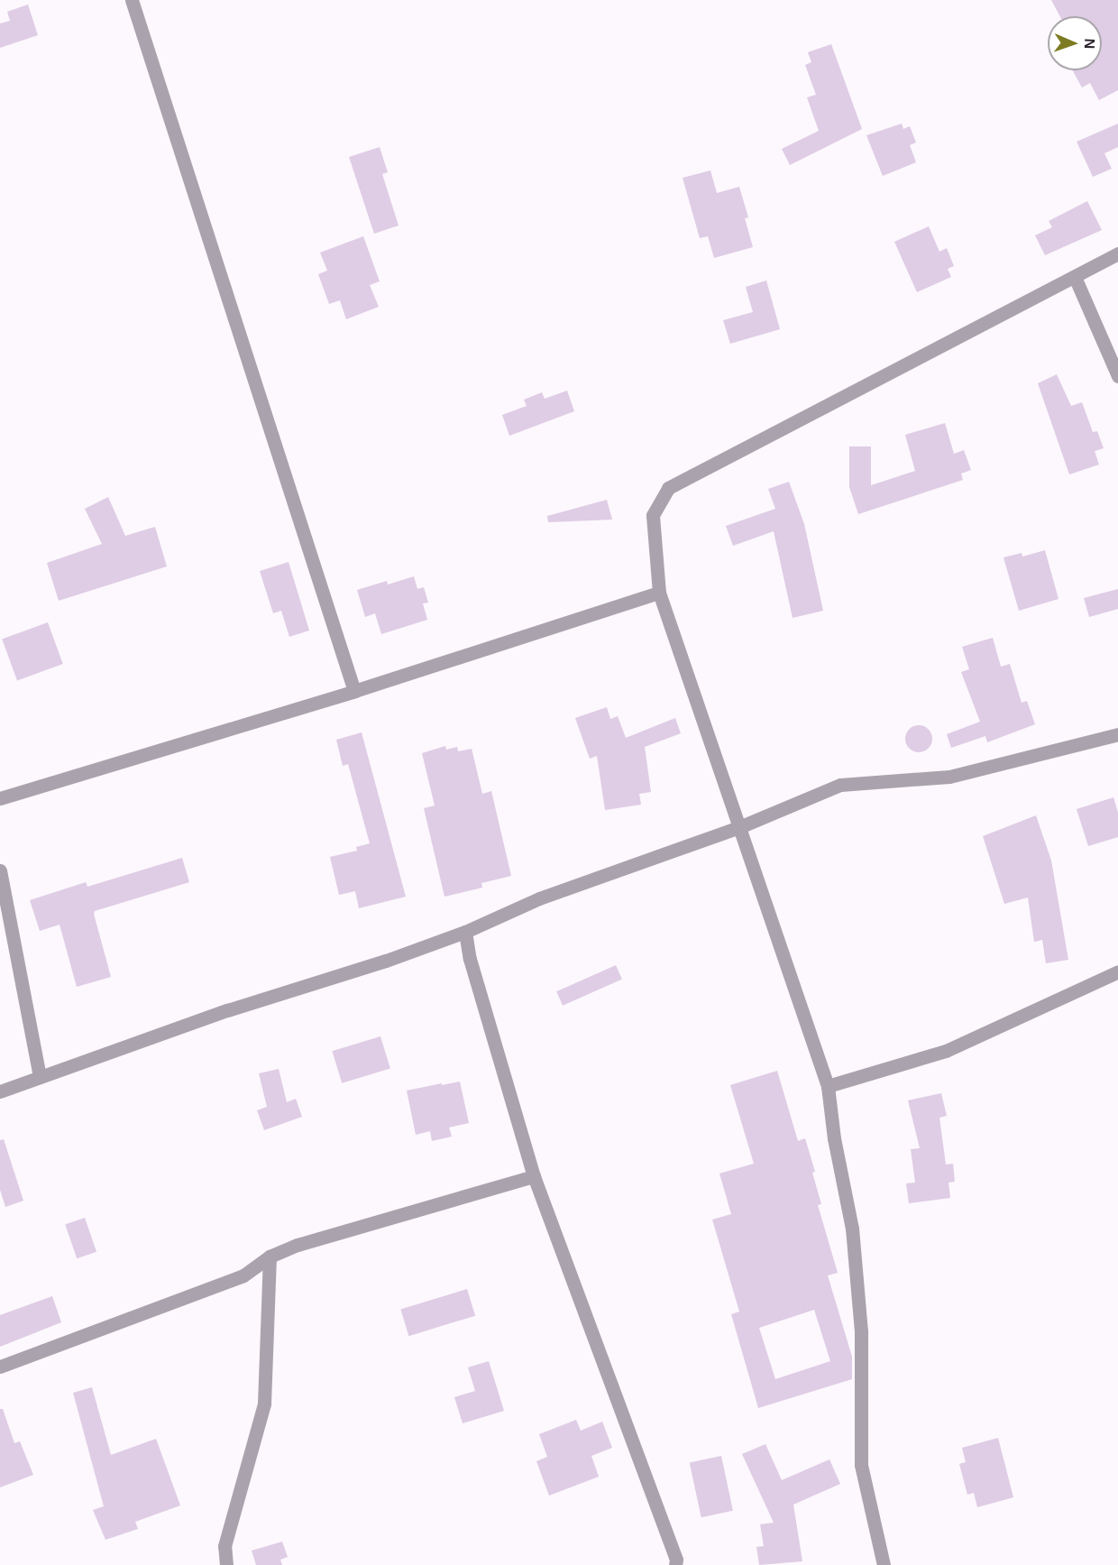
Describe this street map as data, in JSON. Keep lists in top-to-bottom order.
{
  "north": "right"
}
